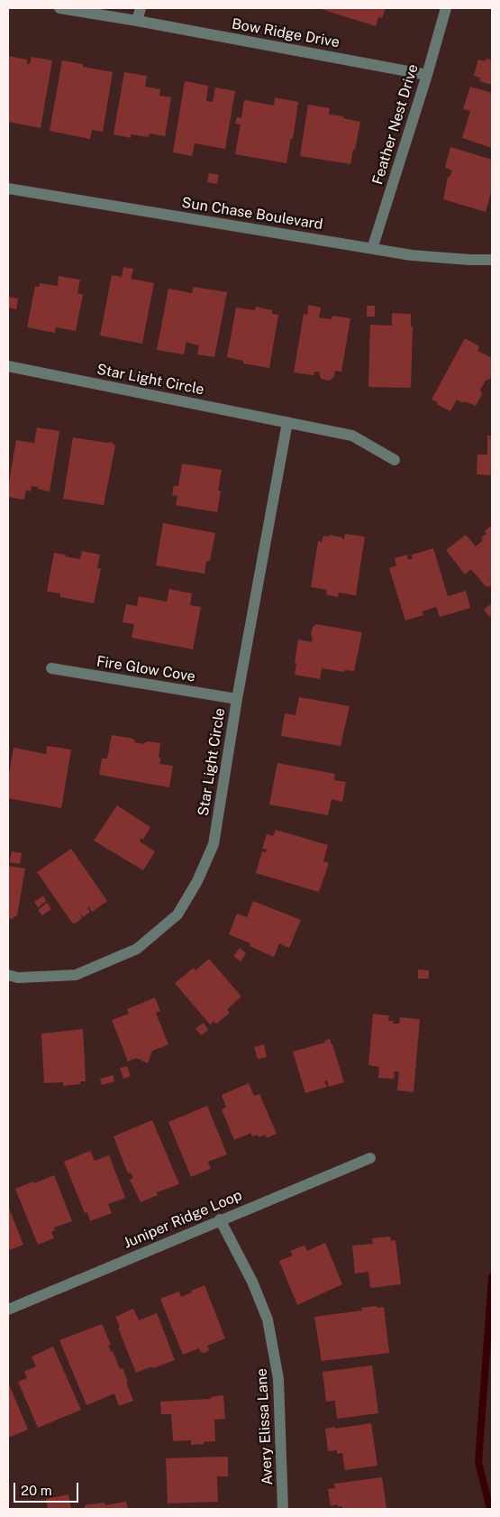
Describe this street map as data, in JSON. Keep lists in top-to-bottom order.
{
  "streets": {
    "street": [
      "Bow Ridge Drive",
      "Feather Nest Drive",
      "Sun Chase Boulevard",
      "Star Light Circle",
      "Fire Glow Cove",
      "Juniper Ridge Loop",
      "Avery Elissa Lane"
    ]
  },
  "crossings": [
    ["Bow Ridge Drive", "Feather Nest Drive"],
    ["Feather Nest Drive", "Sun Chase Boulevard"],
    ["Star Light Circle", "Fire Glow Cove"],
    ["Juniper Ridge Loop", "Avery Elissa Lane"]
  ],
  "scale_bar": "20 m"
}
